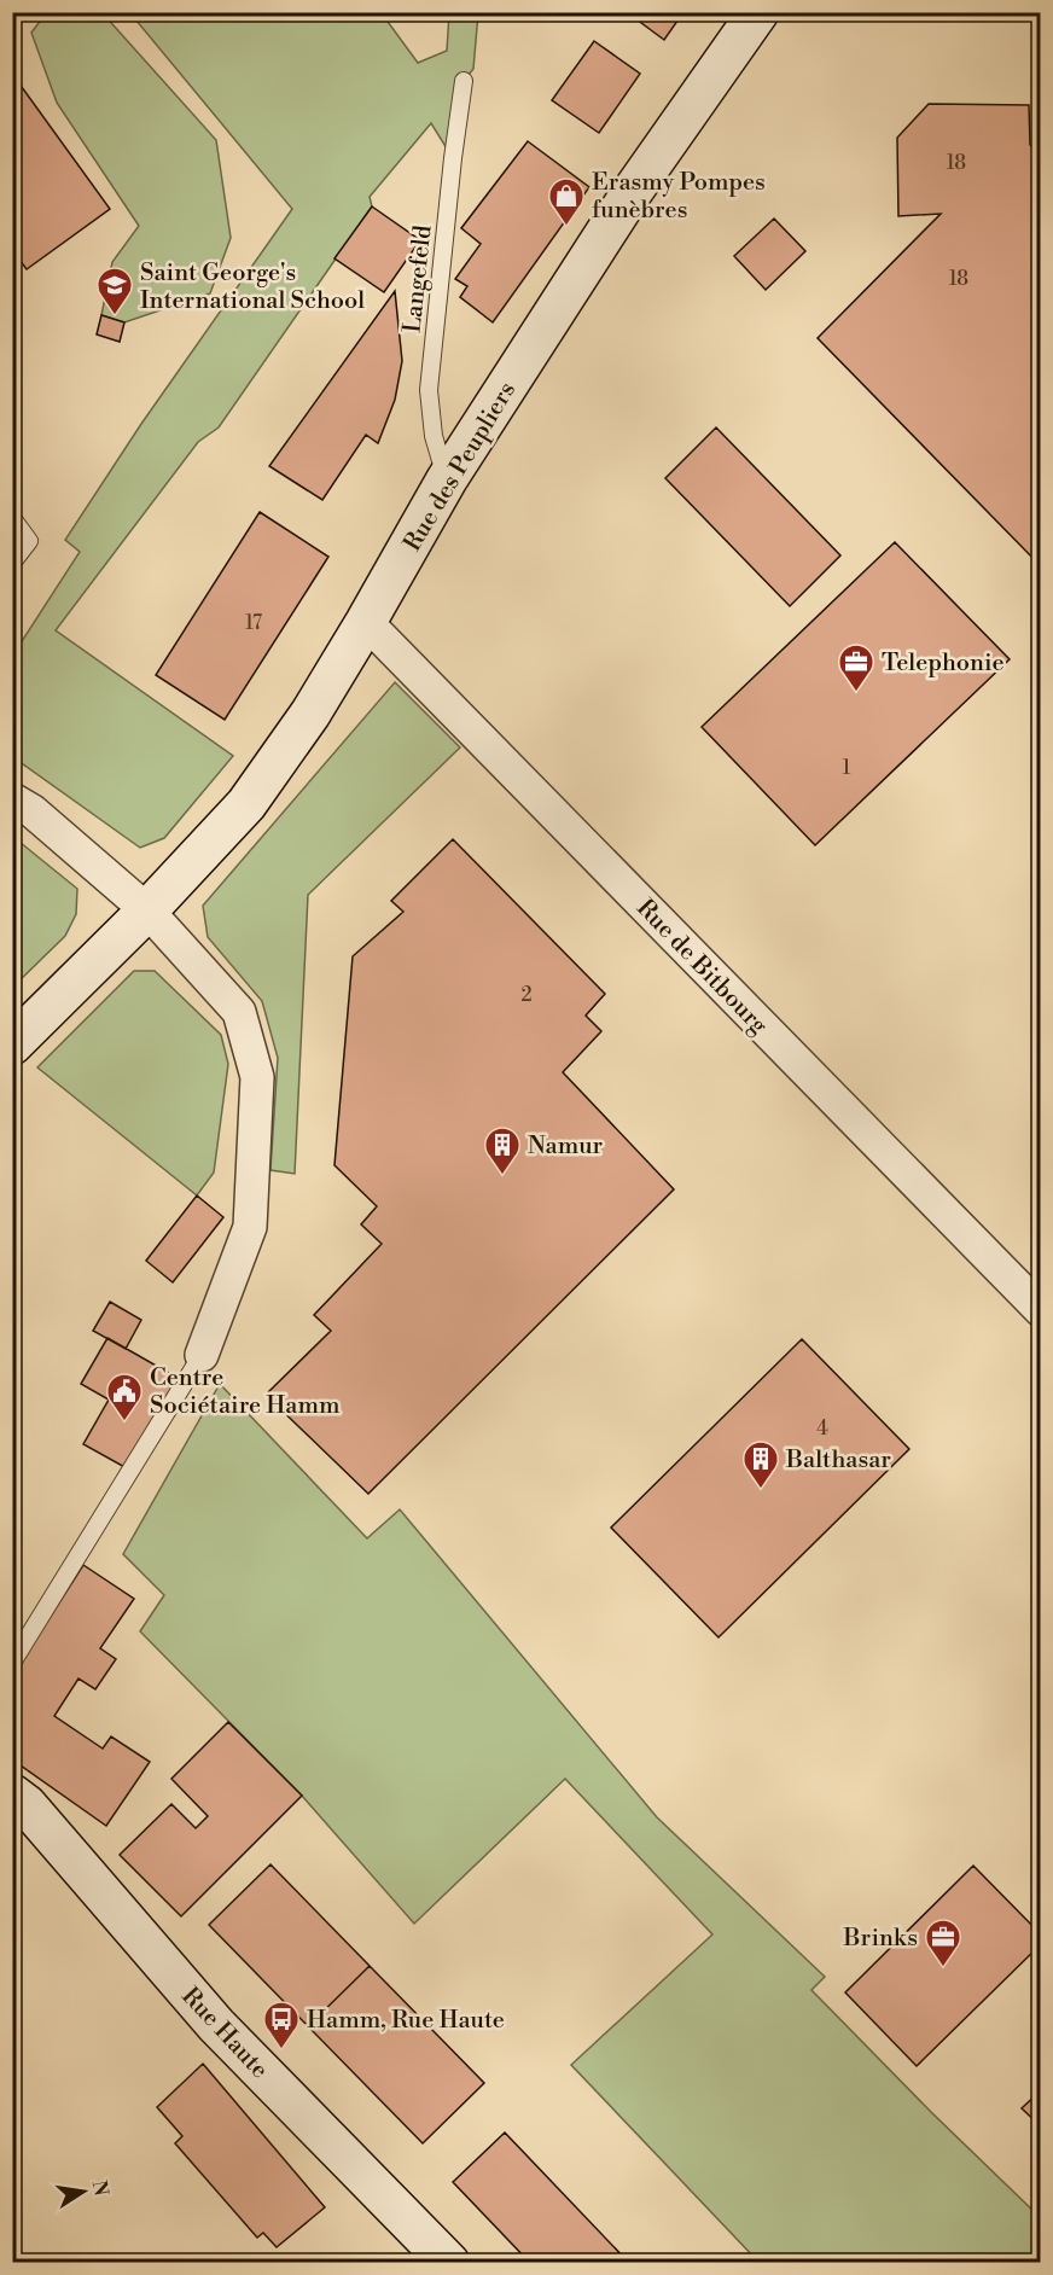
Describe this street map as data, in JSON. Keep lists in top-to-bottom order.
{
  "streets": {
    "street": ["Rue des Peupliers", "Rue de Bitbourg", "Rue Haute"],
    "lane": ["Langefeld"]
  },
  "crossings": [
    ["Langefeld", "Rue des Peupliers"],
    ["Rue des Peupliers", "Rue de Bitbourg"]
  ],
  "places": {
    "shop": ["Erasmy Pompes funèbres"],
    "school or university": ["Saint George's International School"],
    "office": ["Telephonie", "Brinks"],
    "building": ["Namur", "Balthasar"],
    "public building": ["Centre Sociétaire Hamm"],
    "bus stop": ["Hamm, Rue Haute"]
  },
  "house_numbers": [
    "18",
    "18",
    "17",
    "1",
    "2",
    "4"
  ],
  "north": "right"
}
